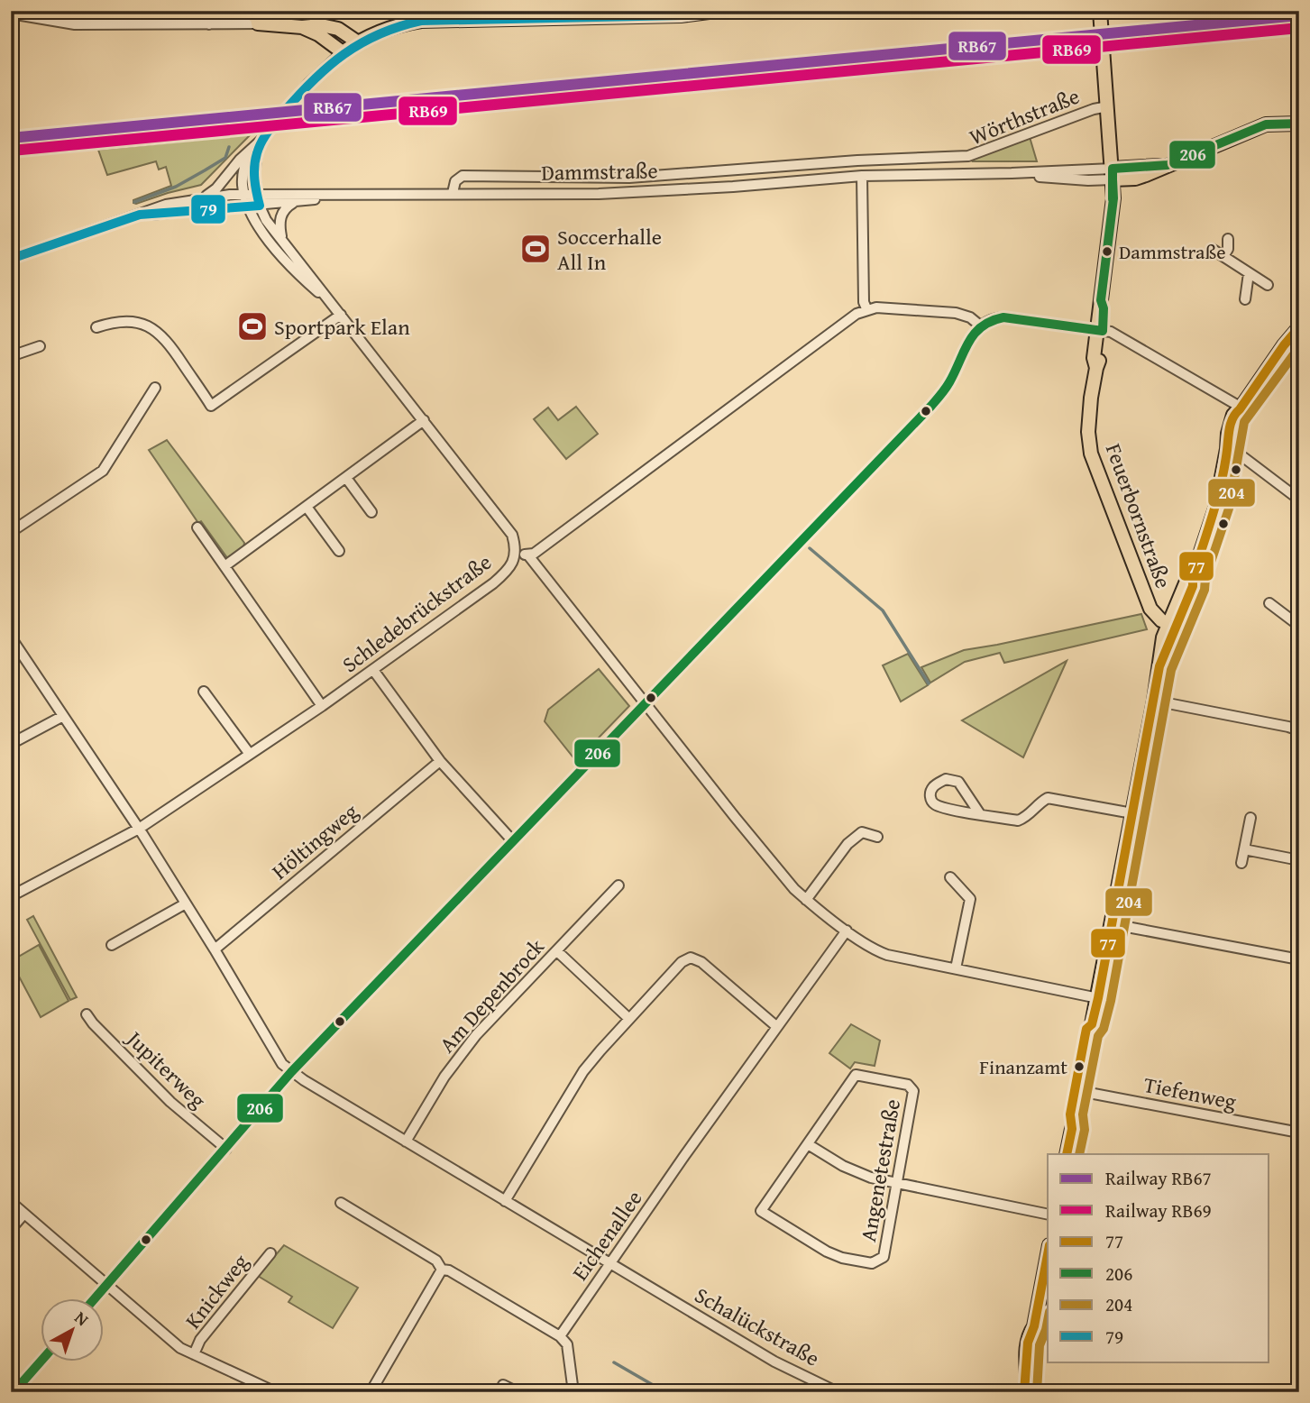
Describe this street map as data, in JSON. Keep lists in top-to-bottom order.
{
  "streets": {
    "main road": ["Dammstraße", "Feuerbornstraße"],
    "street": [
      "Wörthstraße",
      "Schledebrückstraße",
      "Höltingweg",
      "Am Depenbrock",
      "Jupiterweg",
      "Tiefenweg",
      "Angenetestraße",
      "Eichenallee",
      "Knickweg",
      "Schalückstraße"
    ]
  },
  "crossings": [
    ["Wörthstraße", "Dammstraße"],
    ["Wörthstraße", "Feuerbornstraße"],
    ["Dammstraße", "Feuerbornstraße"],
    ["Schledebrückstraße", "Schalückstraße"],
    ["Höltingweg", "Schalückstraße"],
    ["Am Depenbrock", "Schalückstraße"],
    ["Eichenallee", "Schalückstraße"]
  ],
  "places": {
    "sports": ["Soccerhalle All In", "Sportpark Elan"],
    "other": ["Dammstraße", "Finanzamt"]
  },
  "lines": [
    "transit line 79",
    "rail line RB67",
    "rail line RB69",
    "transit line 206",
    "transit line 77",
    "transit line 204"
  ],
  "legend": [
    "Railway RB67",
    "Railway RB69",
    "77",
    "206",
    "204",
    "79"
  ],
  "north": "top right"
}
